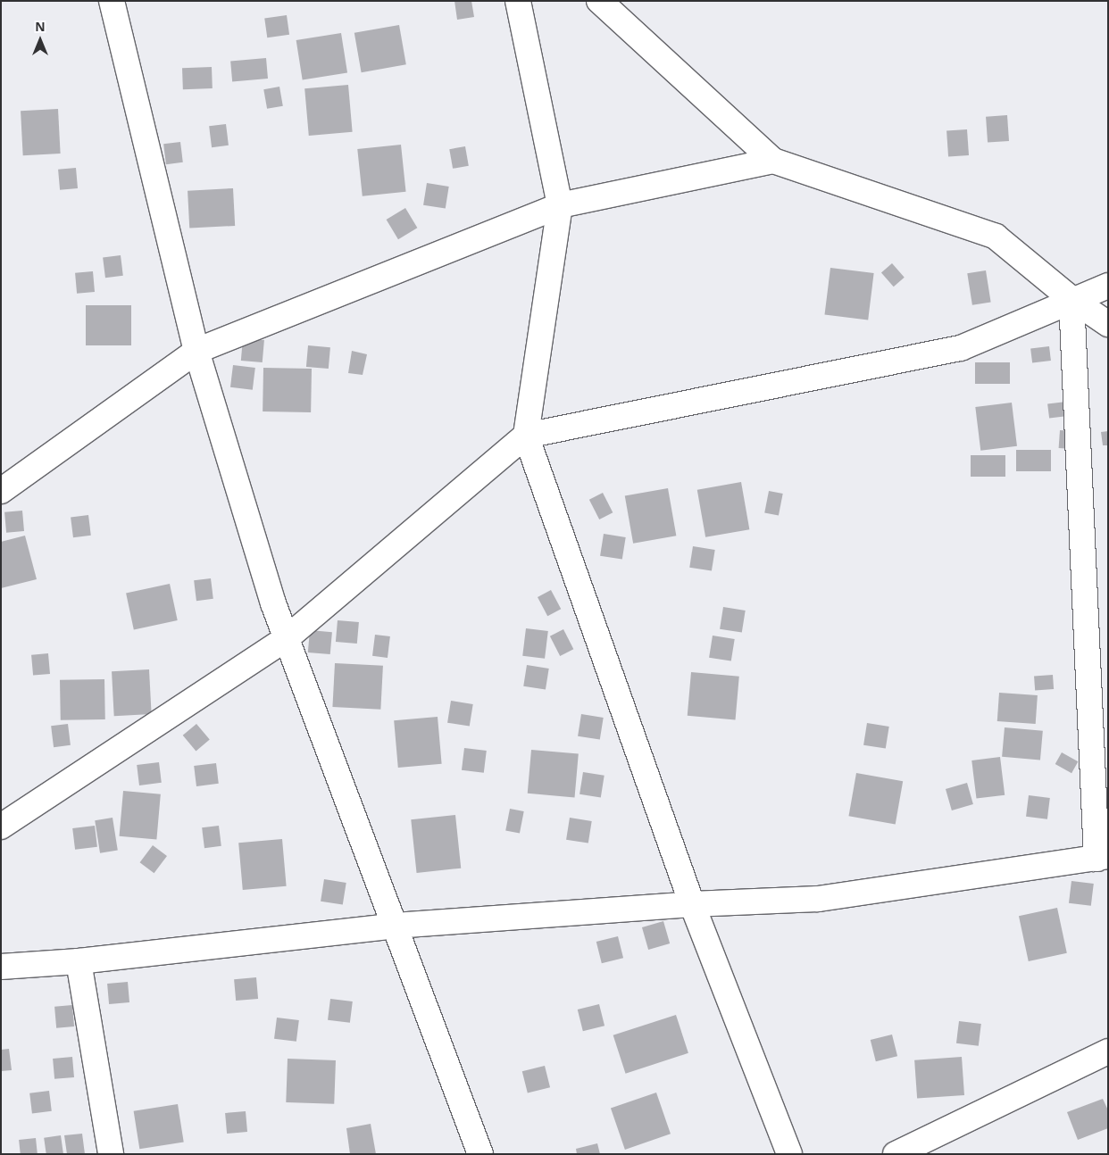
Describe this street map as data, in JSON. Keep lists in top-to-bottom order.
{
  "north": "top"
}
